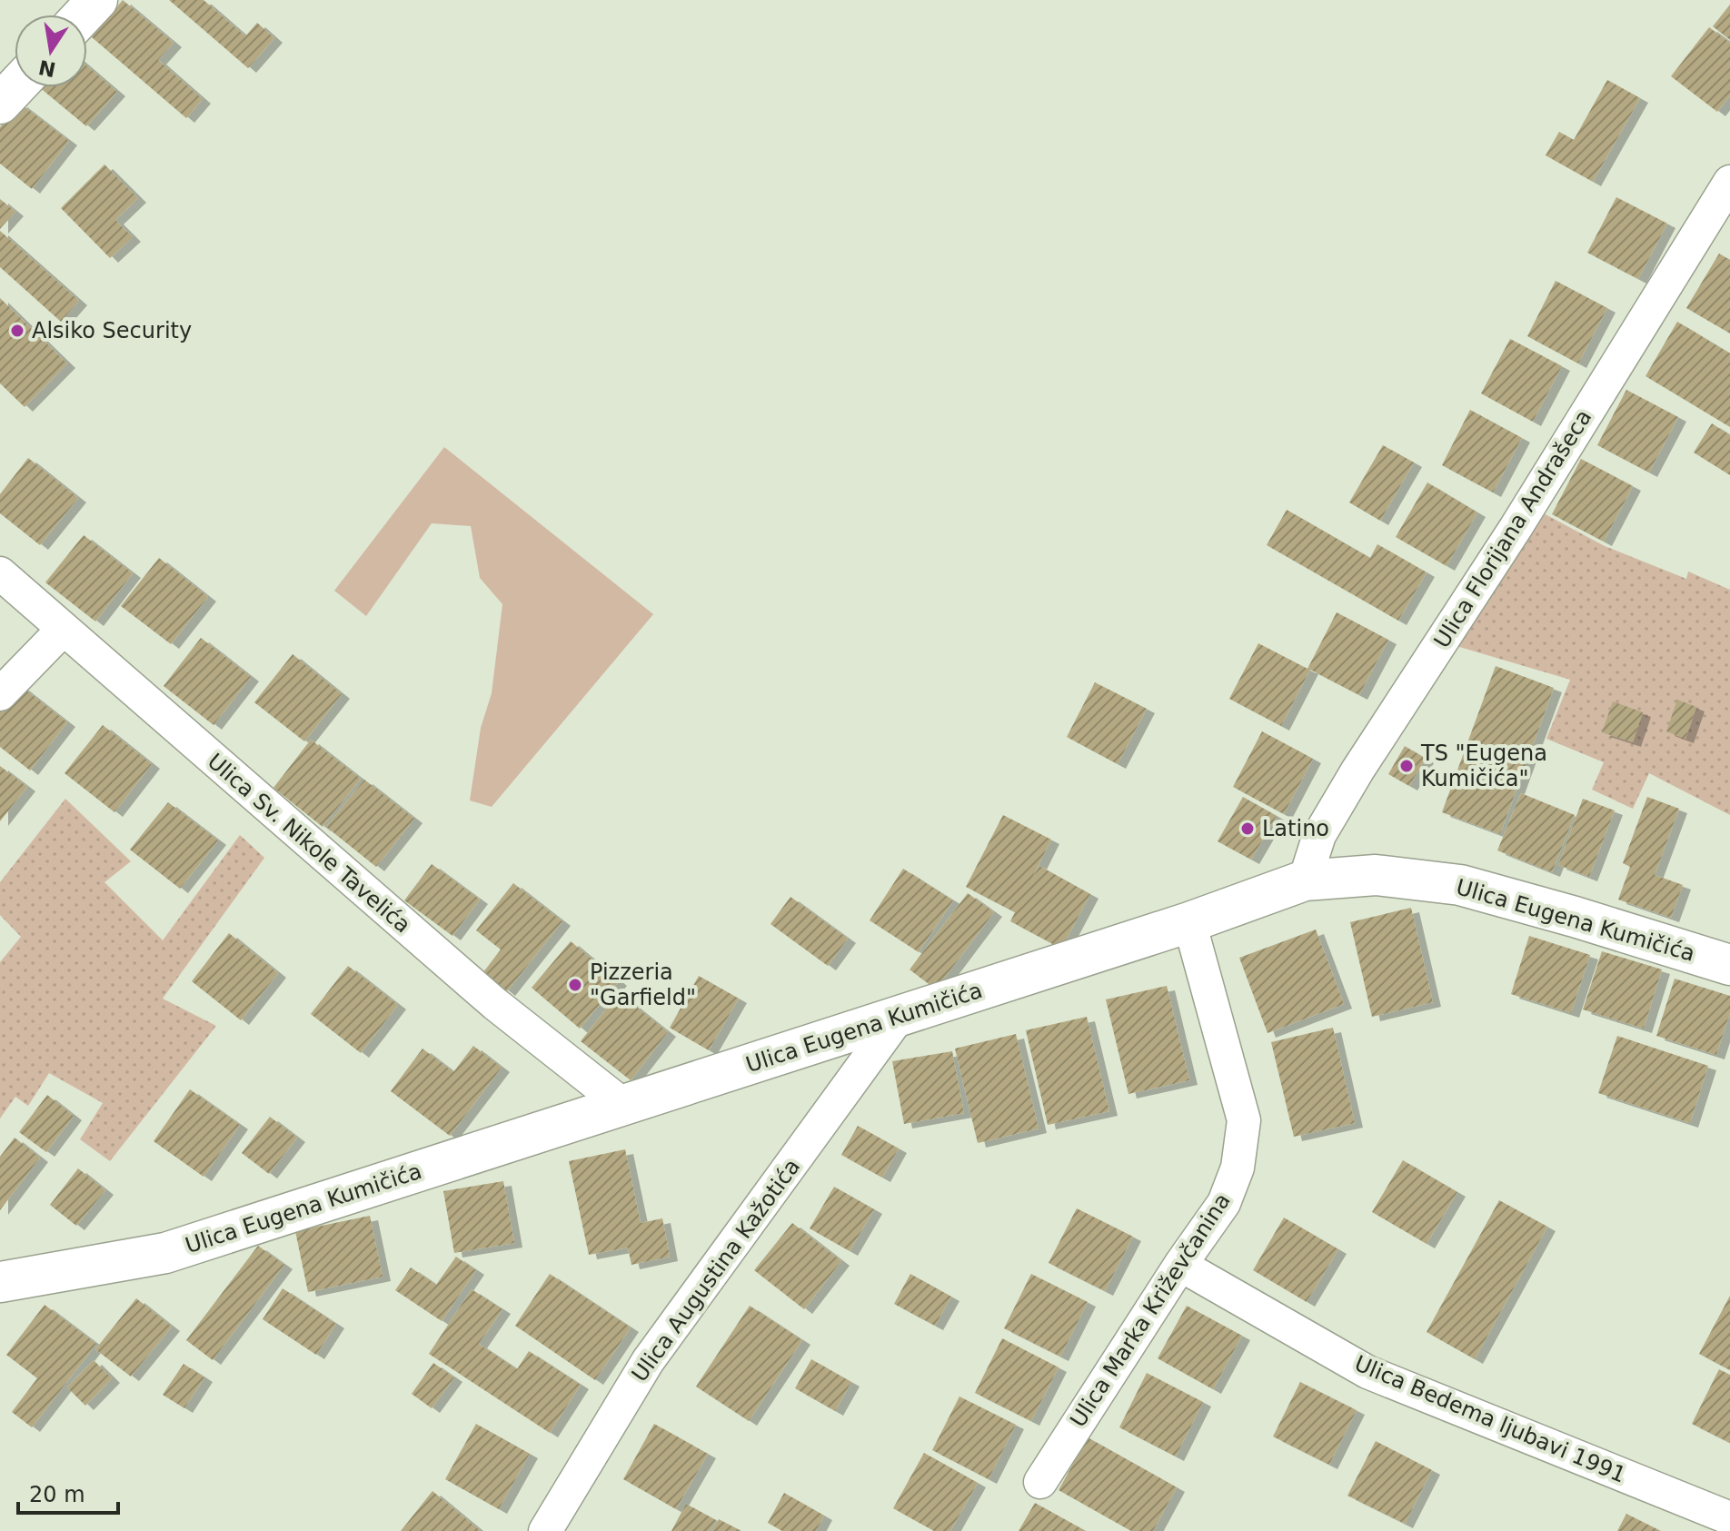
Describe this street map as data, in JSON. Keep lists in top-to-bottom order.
{
  "streets": {
    "street": [
      "Ulica Florijana Andrašeca",
      "Ulica Sv. Nikole Tavelića",
      "Ulica Eugena Kumičića",
      "Ulica Augustina Kažotića",
      "Ulica Marka Križevčanina",
      "Ulica Bedema ljubavi 1991"
    ]
  },
  "crossings": [
    ["Ulica Florijana Andrašeca", "Ulica Eugena Kumičića"],
    ["Ulica Sv. Nikole Tavelića", "Ulica Eugena Kumičića"],
    ["Ulica Eugena Kumičića", "Ulica Augustina Kažotića"],
    ["Ulica Eugena Kumičića", "Ulica Marka Križevčanina"],
    ["Ulica Marka Križevčanina", "Ulica Bedema ljubavi 1991"]
  ],
  "places": [
    "Alsiko Security",
    "TS \"Eugena Kumičića\"",
    "Latino",
    "Pizzeria \"Garfield\""
  ],
  "scale_bar": "20 m",
  "north": "bottom"
}
